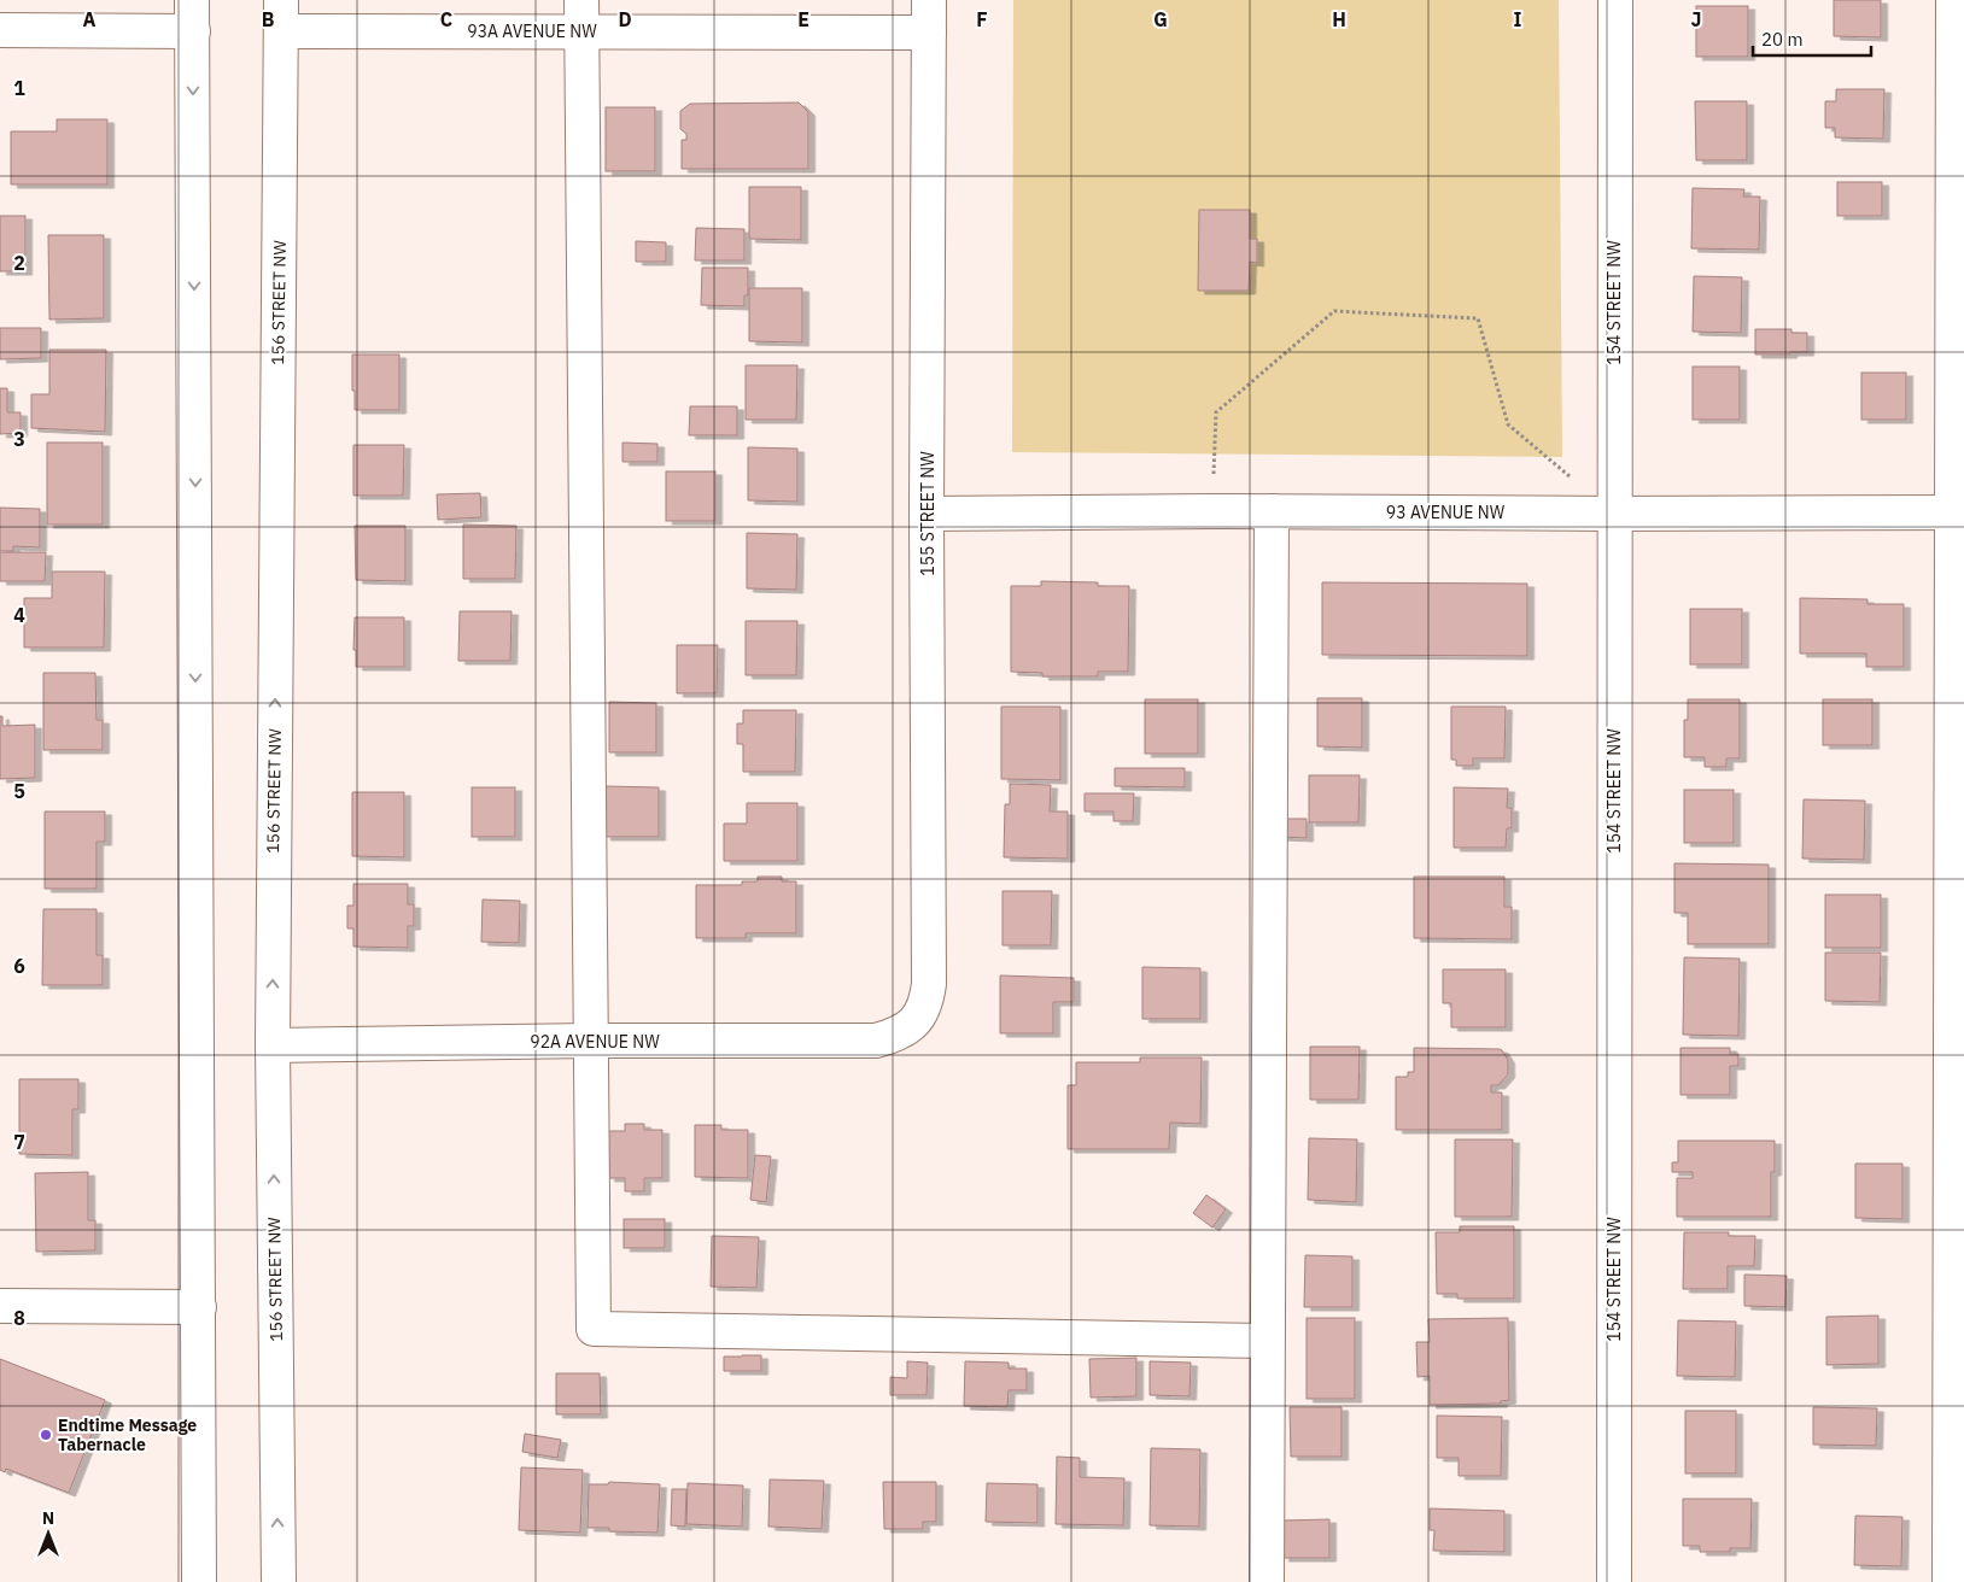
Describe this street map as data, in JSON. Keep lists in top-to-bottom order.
{
  "streets": {
    "street": [
      "93A AVENUE NW",
      "156 STREET NW",
      "154 STREET NW",
      "93 AVENUE NW",
      "155 STREET NW",
      "92A AVENUE NW"
    ]
  },
  "crossings": [
    ["93A AVENUE NW", "156 STREET NW"],
    ["93A AVENUE NW", "155 STREET NW"],
    ["156 STREET NW", "92A AVENUE NW"],
    ["154 STREET NW", "93 AVENUE NW"],
    ["93 AVENUE NW", "155 STREET NW"],
    ["155 STREET NW", "92A AVENUE NW"]
  ],
  "places": ["Endtime Message Tabernacle"],
  "scale_bar": "20 m",
  "north": "top",
  "grid": {
    "columns": [
      "A",
      "B",
      "C",
      "D",
      "E",
      "F",
      "G",
      "H",
      "I",
      "J"
    ],
    "rows": [
      "1",
      "2",
      "3",
      "4",
      "5",
      "6",
      "7",
      "8"
    ]
  }
}
